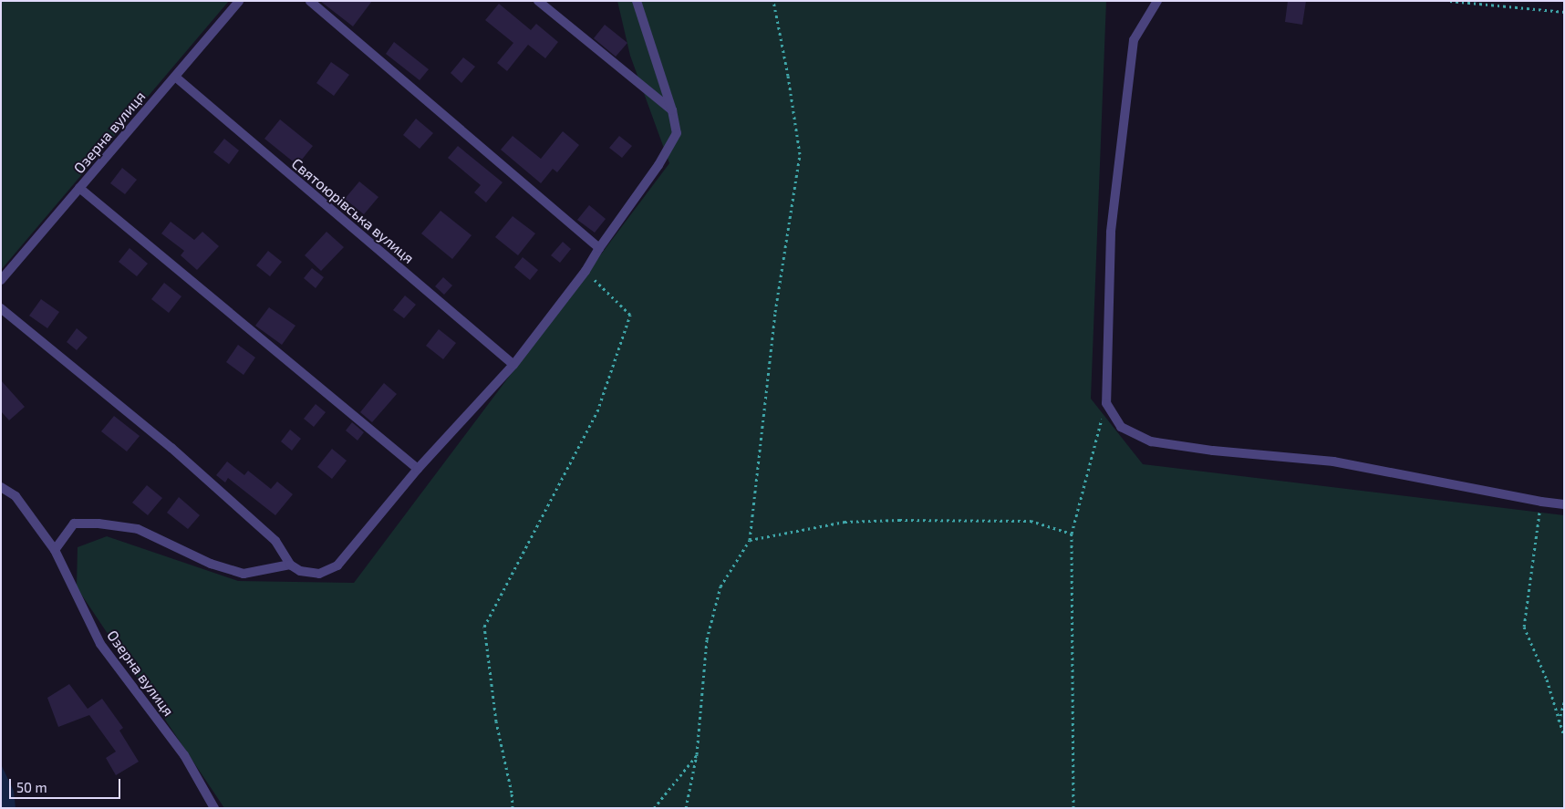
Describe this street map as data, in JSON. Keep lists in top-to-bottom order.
{
  "streets": {
    "street": ["Озерна вулиця", "Святоюрівська вулиця"]
  },
  "crossings": [
    ["Озерна вулиця", "Святоюрівська вулиця"]
  ],
  "scale_bar": "50 m"
}
